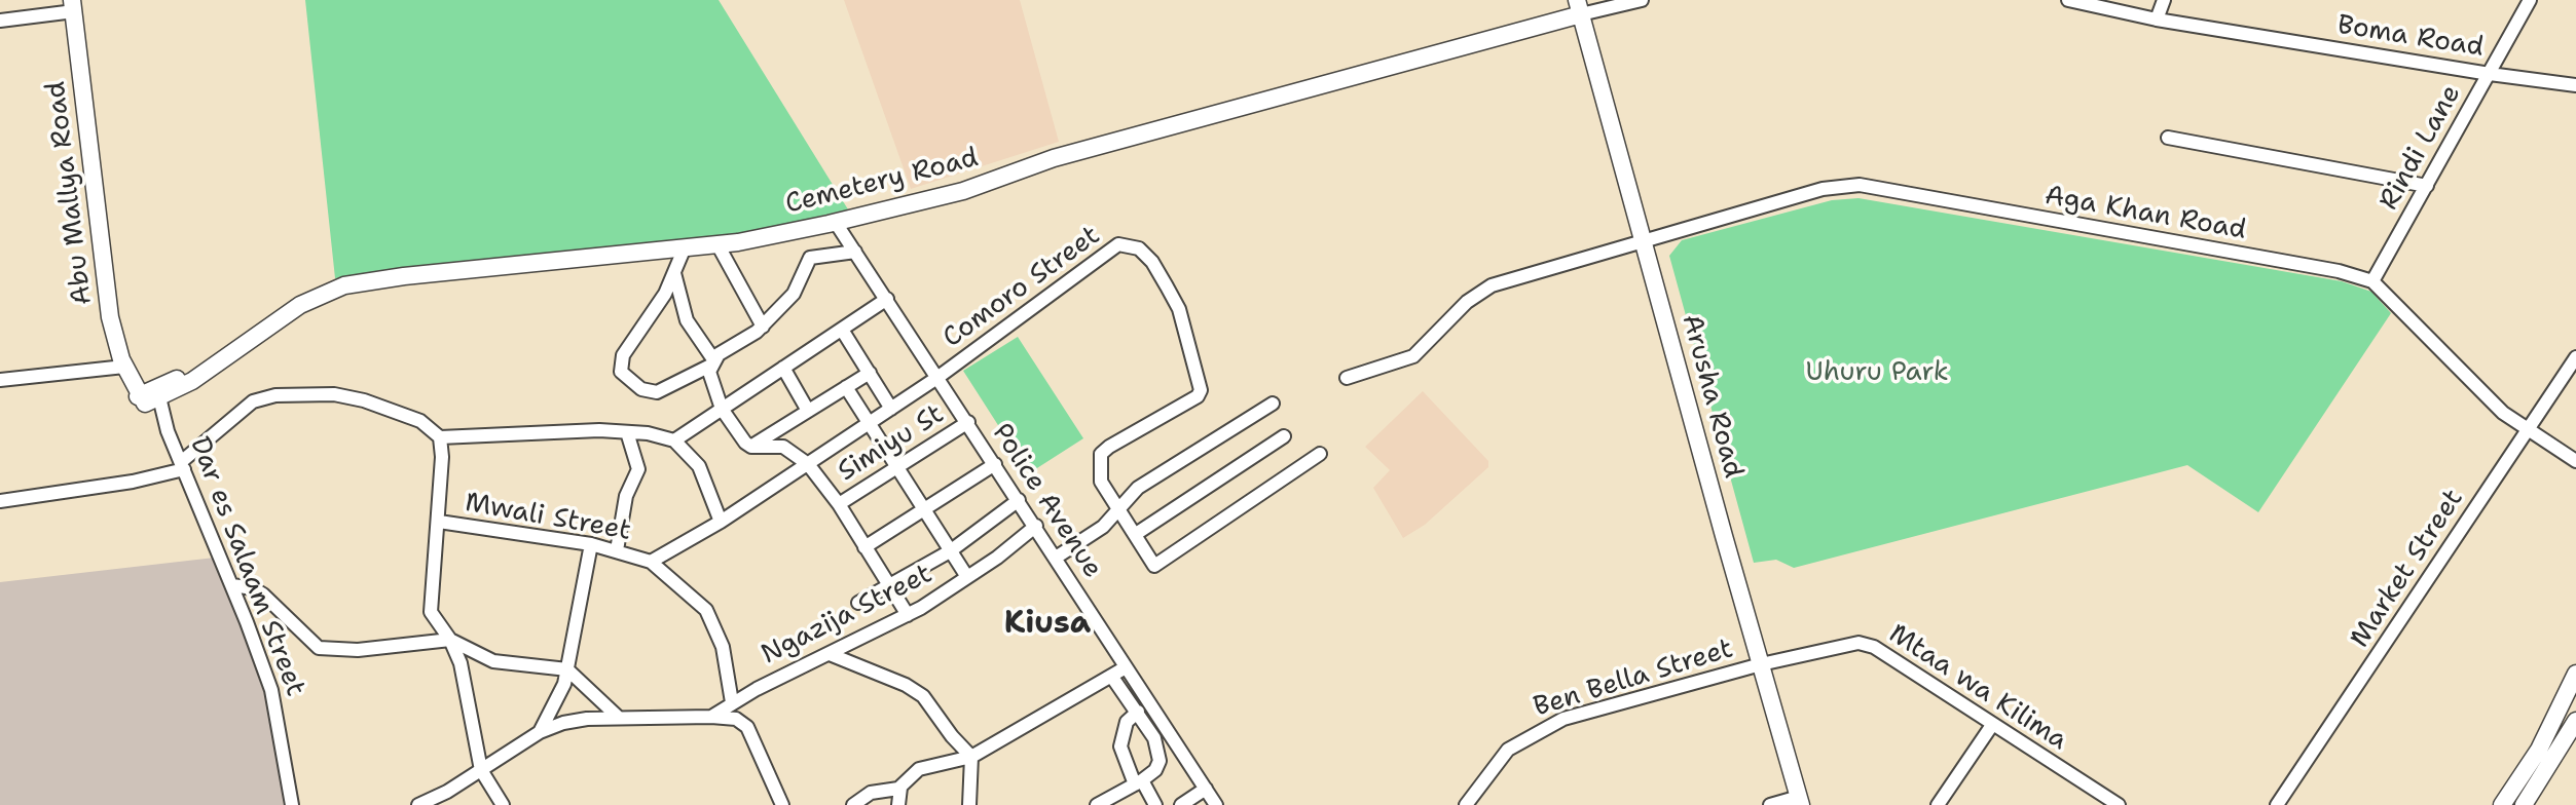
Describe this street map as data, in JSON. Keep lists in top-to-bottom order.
{
  "streets": {
    "main road": ["Cemetery Road", "Abu Mallya Road", "Arusha Road"],
    "street": [
      "Boma Road",
      "Rindi Lane",
      "Aga Khan Road",
      "Comoro Street",
      "Simiyu St",
      "Police Avenue",
      "Mwali Street",
      "Dar es Salaam Street",
      "Market Street",
      "Ngazija Street",
      "Ben Bella Street",
      "Mtaa wa Kilima"
    ]
  },
  "crossings": [
    ["Boma Road", "Rindi Lane"],
    ["Rindi Lane", "Aga Khan Road"],
    ["Cemetery Road", "Arusha Road"],
    ["Cemetery Road", "Police Avenue"],
    ["Cemetery Road", "Dar es Salaam Street"],
    ["Aga Khan Road", "Arusha Road"],
    ["Aga Khan Road", "Market Street"],
    ["Comoro Street", "Police Avenue"],
    ["Comoro Street", "Mwali Street"],
    ["Arusha Road", "Ben Bella Street"],
    ["Arusha Road", "Mtaa wa Kilima"],
    ["Simiyu St", "Police Avenue"],
    ["Police Avenue", "Ngazija Street"],
    ["Mwali Street", "Ngazija Street"],
    ["Ben Bella Street", "Mtaa wa Kilima"]
  ],
  "districts": ["Kiusa"],
  "parks": ["Uhuru Park"]
}
